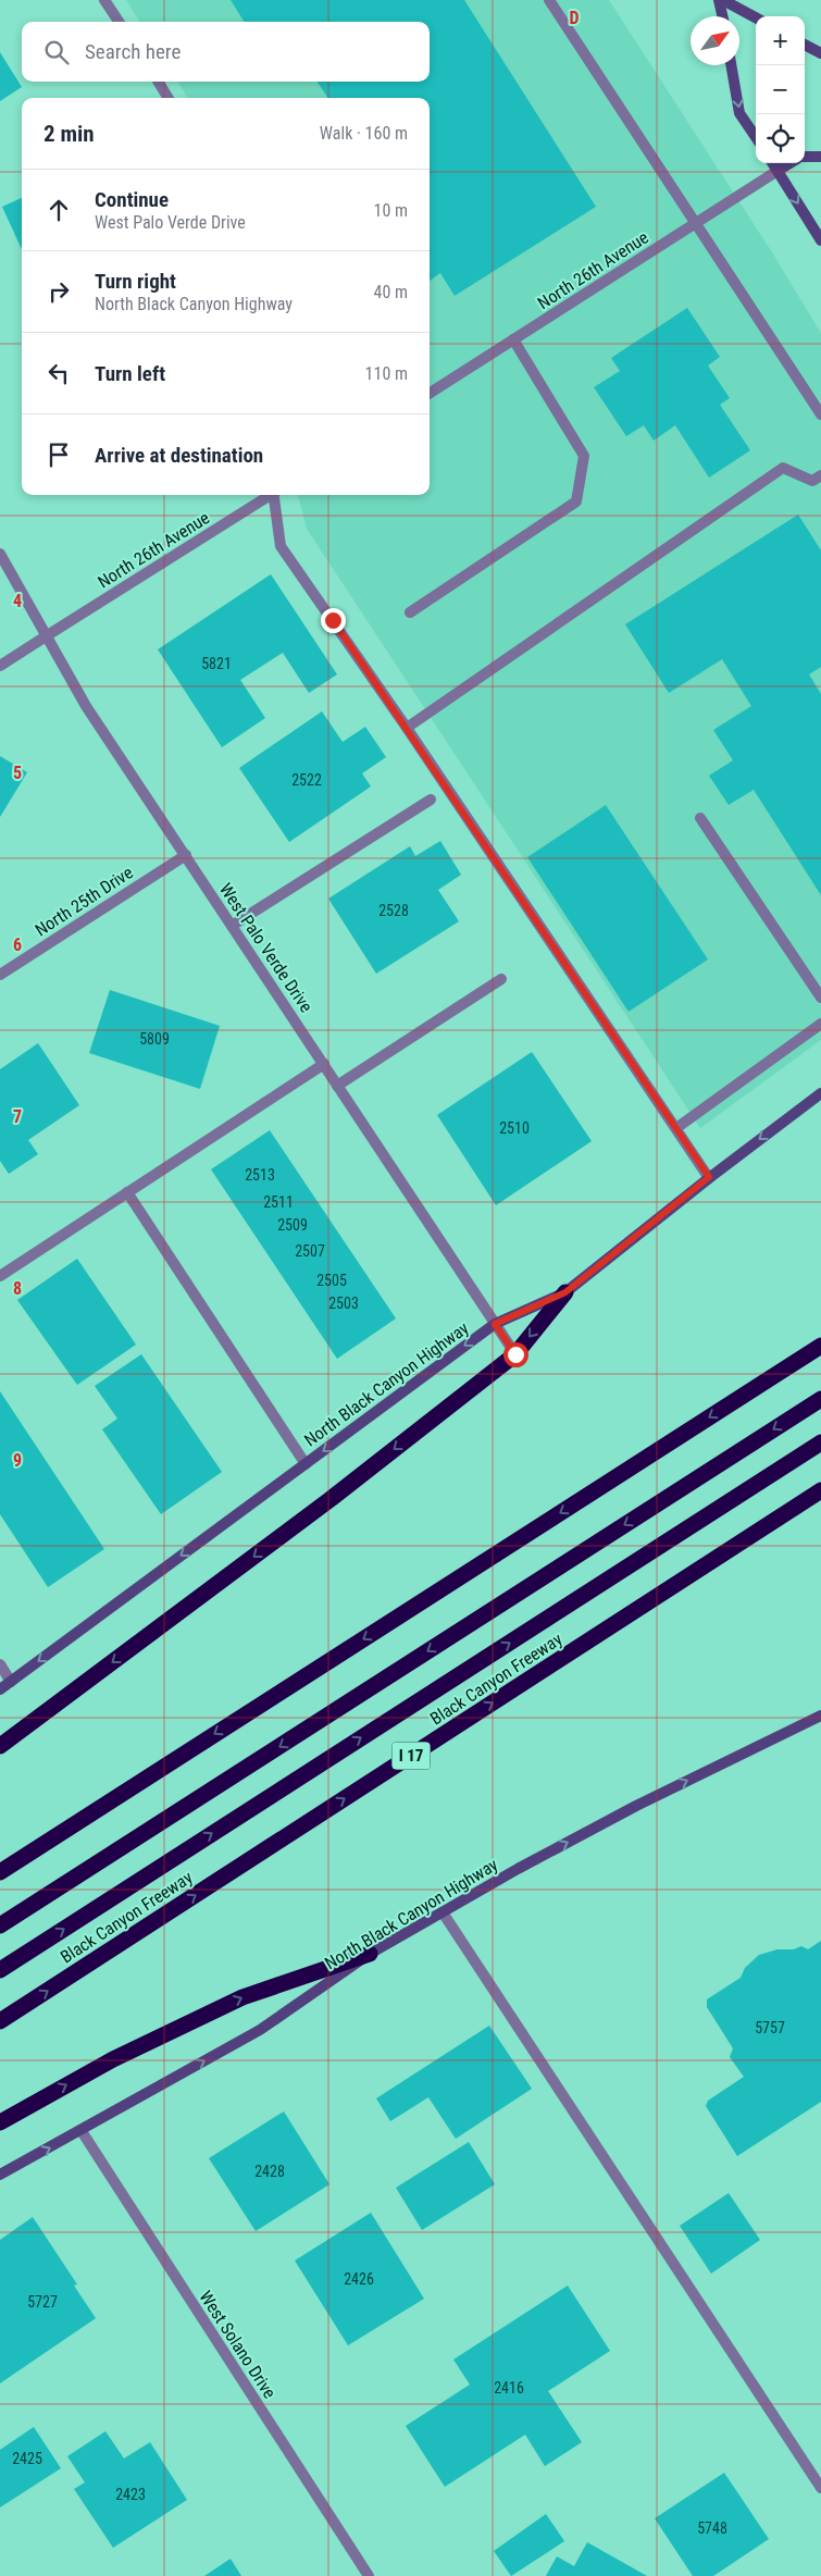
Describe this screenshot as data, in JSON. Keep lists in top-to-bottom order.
{
  "streets": {
    "highway": ["Black Canyon Freeway", "I 17"],
    "main road": ["North Black Canyon Highway"],
    "street": [
      "North 26th Avenue",
      "North 25th Drive",
      "West Palo Verde Drive",
      "West Solano Drive"
    ]
  },
  "crossings": [
    ["North 26th Avenue", "West Palo Verde Drive"],
    ["North 25th Drive", "West Palo Verde Drive"],
    ["West Palo Verde Drive", "North Black Canyon Highway"],
    ["North Black Canyon Highway", "West Solano Drive"]
  ],
  "house_numbers": [
    "5821",
    "2522",
    "2528",
    "5809",
    "2510",
    "2513",
    "2511",
    "2509",
    "2507",
    "2505",
    "2503",
    "5757",
    "2428",
    "2426",
    "5727",
    "2416",
    "2425",
    "2423",
    "5748"
  ],
  "north": "top right",
  "page": {
    "map_buttons": ["+", "−"],
    "search": "Search here",
    "heading": ["2 min", "Walk · 160 m"],
    "list": [
      ["Continue", "West Palo Verde Drive", "10 m"],
      ["Turn right", "North Black Canyon Highway", "40 m"],
      ["Turn left", "110 m"],
      "Arrive at destination"
    ]
  },
  "grid": {
    "columns": ["D"],
    "rows": [
      "4",
      "5",
      "6",
      "7",
      "8",
      "9"
    ]
  }
}
